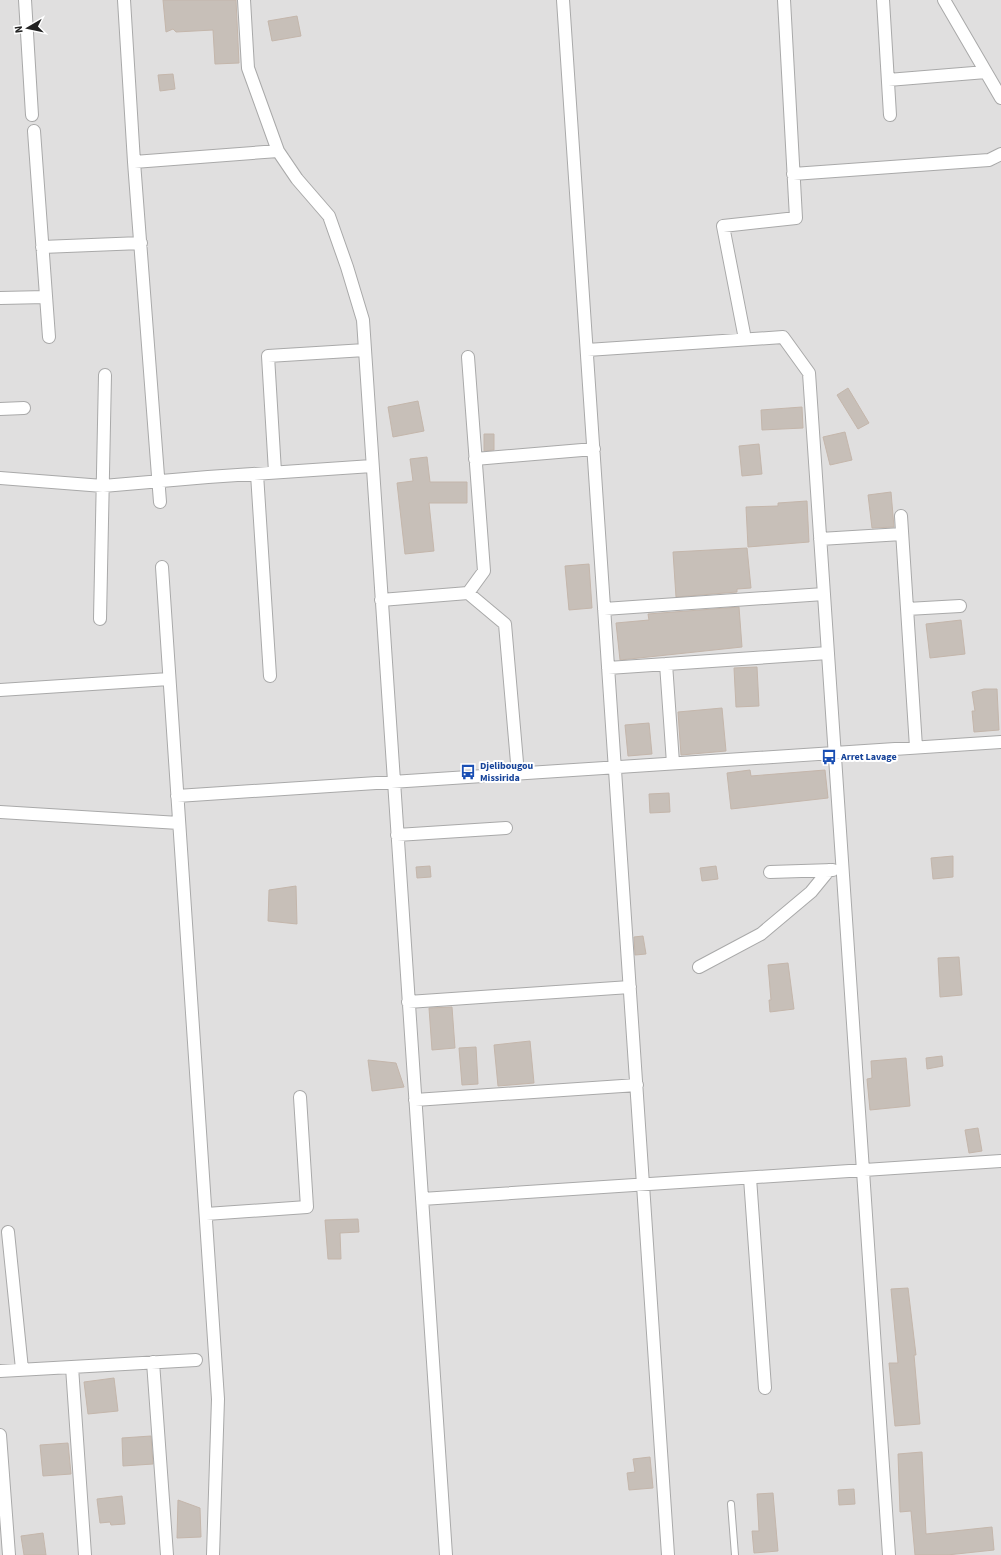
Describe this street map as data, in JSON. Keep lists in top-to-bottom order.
{
  "places": {
    "bus stop": ["Arret Lavage", "Djelibougou Missirida"]
  },
  "north": "left"
}
